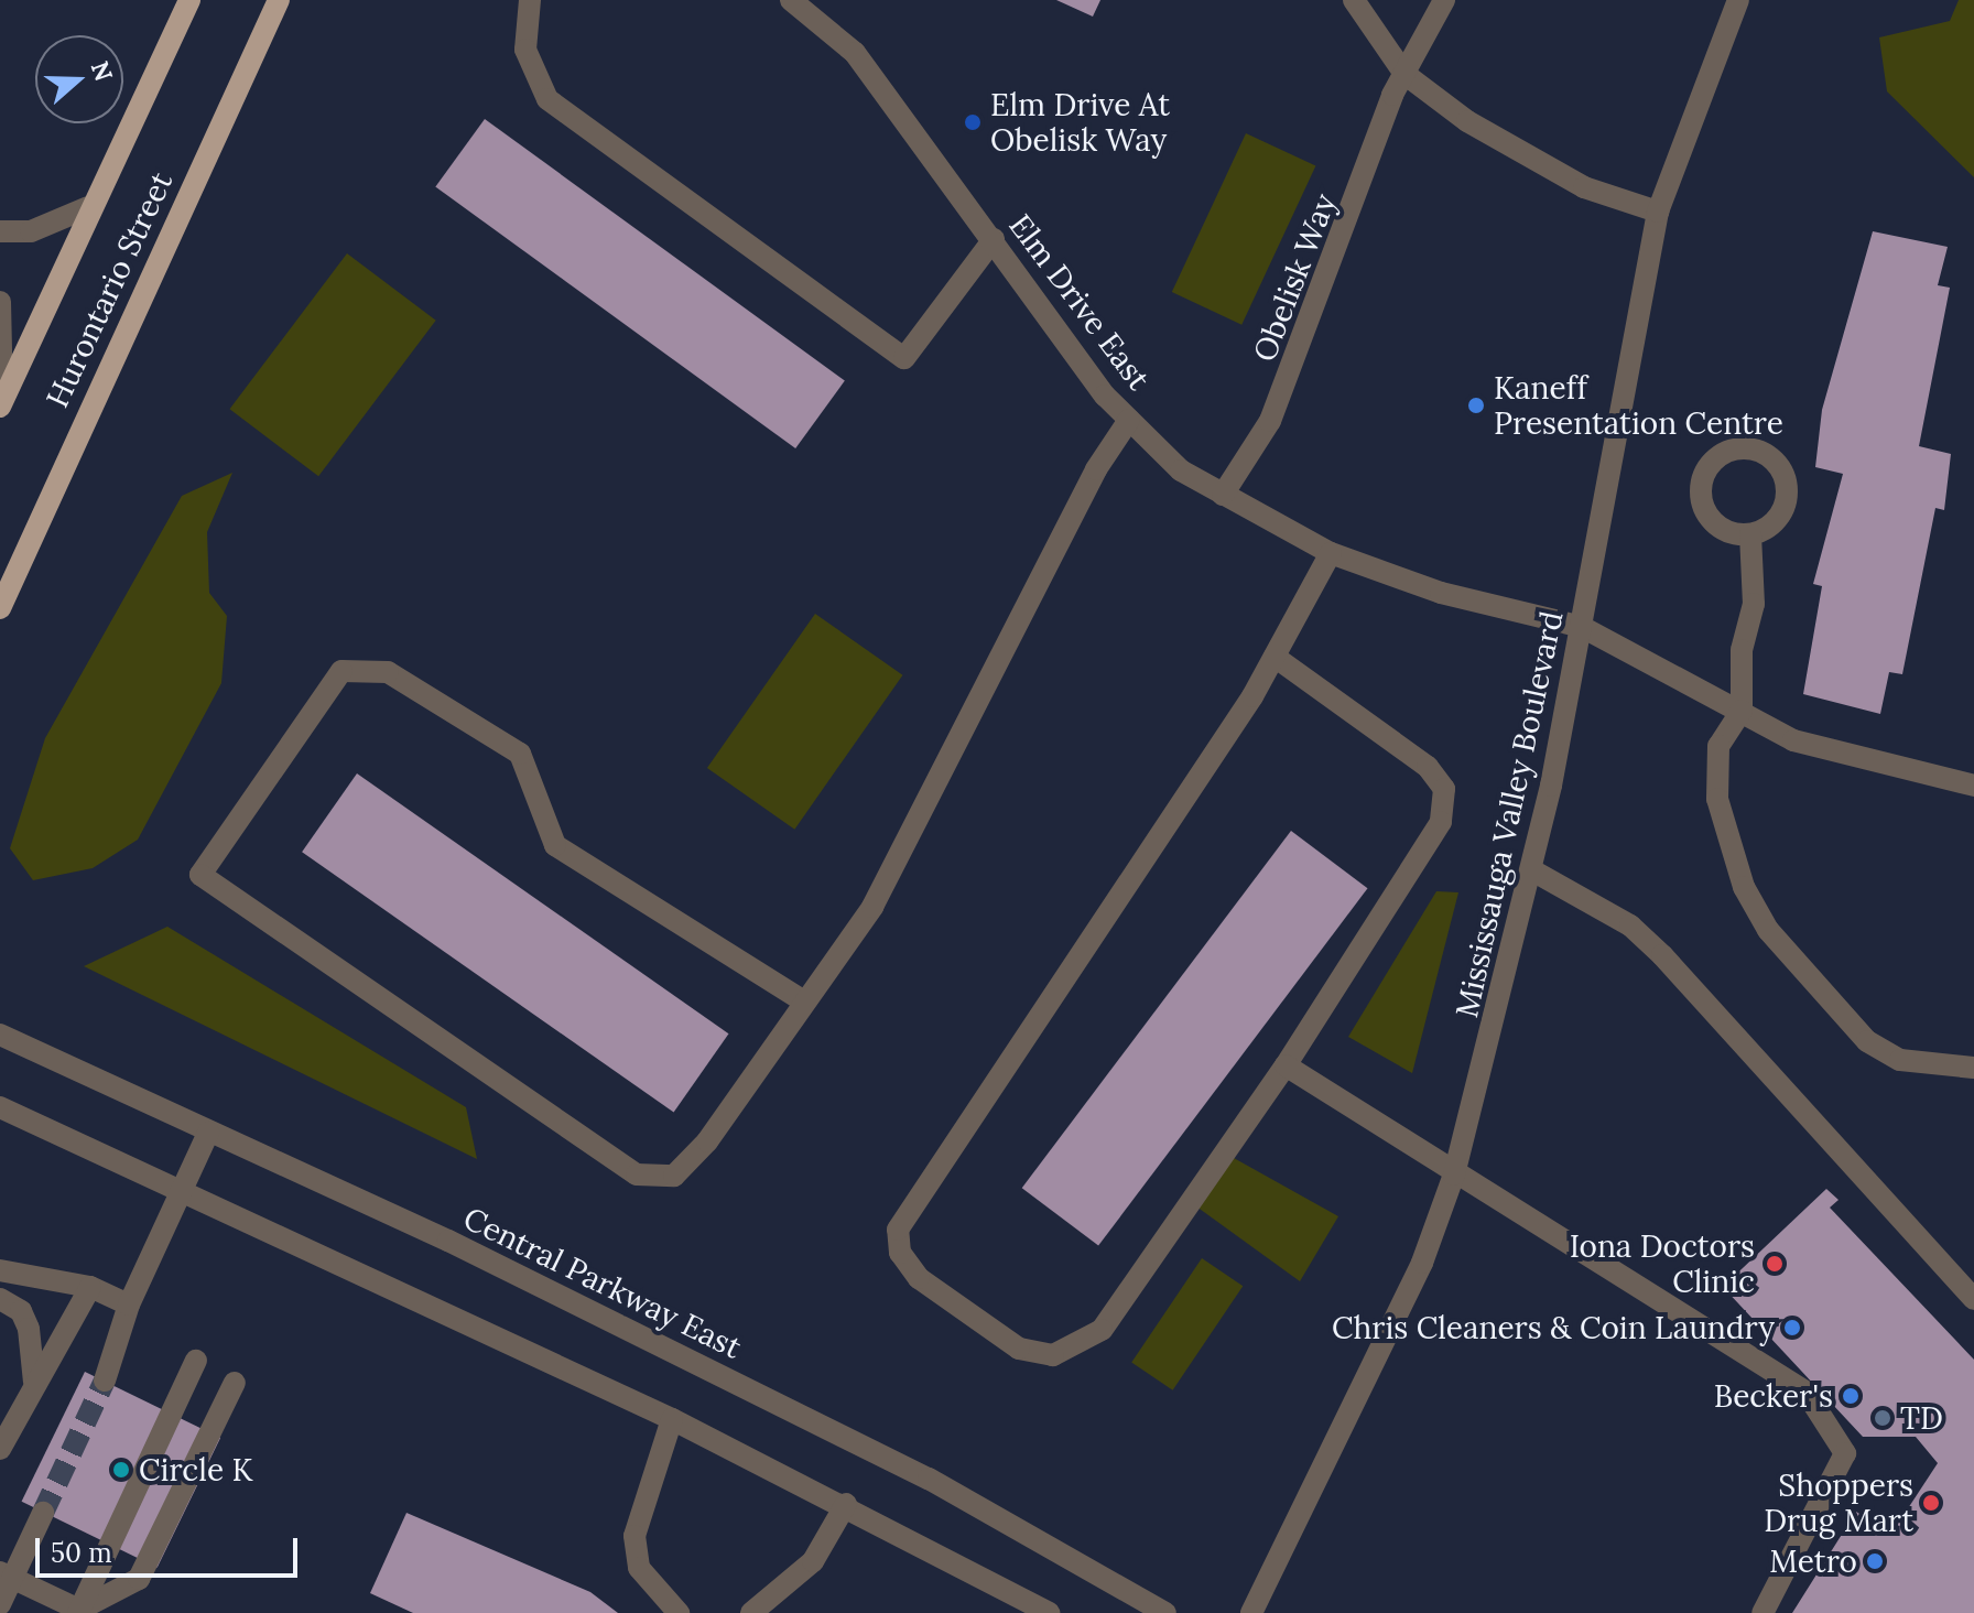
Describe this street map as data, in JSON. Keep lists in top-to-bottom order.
{
  "streets": {
    "main road": ["Hurontario Street"],
    "street": [
      "Obelisk Way",
      "Elm Drive East",
      "Mississauga Valley Boulevard",
      "Central Parkway East"
    ]
  },
  "crossings": [
    ["Obelisk Way", "Elm Drive East"],
    ["Elm Drive East", "Mississauga Valley Boulevard"]
  ],
  "places": [
    "Elm Drive At Obelisk Way",
    "Kaneff Presentation Centre",
    "Iona Doctors Clinic",
    "Chris Cleaners & Coin Laundry",
    "Becker's",
    "TD",
    "Circle K",
    "Shoppers Drug Mart",
    "Metro"
  ],
  "scale_bar": "50 m",
  "north": "right"
}
